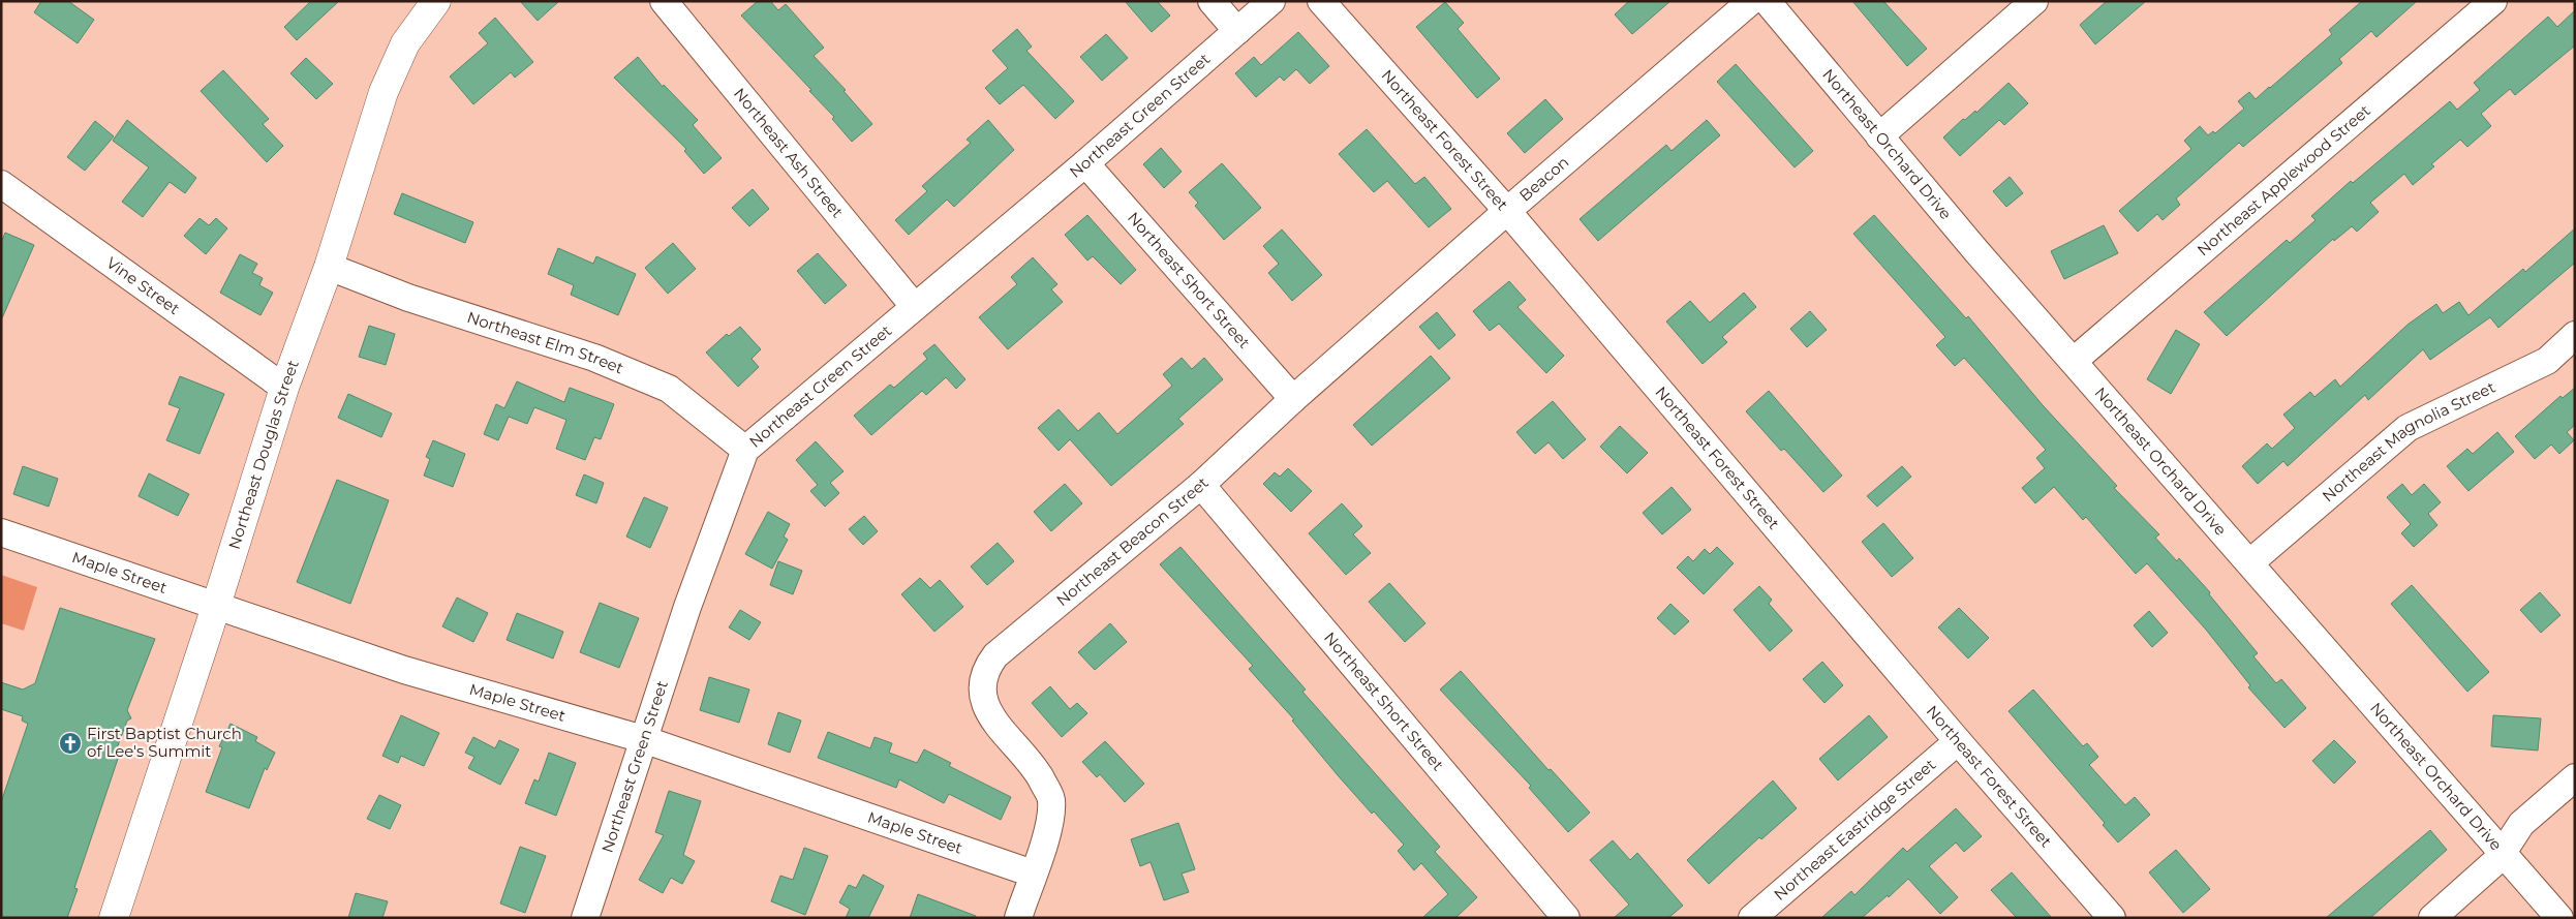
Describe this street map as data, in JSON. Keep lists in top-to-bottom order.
{
  "streets": {
    "main road": ["Northeast Douglas Street"],
    "street": [
      "Northeast Green Street",
      "Northeast Forest Street",
      "Northeast Orchard Drive",
      "Northeast Ash Street",
      "Beacon",
      "Northeast Applewood Street",
      "Northeast Short Street",
      "Vine Street",
      "Northeast Elm Street",
      "Northeast Magnolia Street",
      "Northeast Beacon Street",
      "Maple Street",
      "Northeast Eastridge Street"
    ]
  },
  "crossings": [
    ["Northeast Green Street", "Northeast Ash Street"],
    ["Northeast Green Street", "Northeast Short Street"],
    ["Northeast Green Street", "Northeast Elm Street"],
    ["Northeast Green Street", "Maple Street"],
    ["Northeast Forest Street", "Beacon"],
    ["Northeast Forest Street", "Northeast Eastridge Street"],
    ["Northeast Orchard Drive", "Northeast Applewood Street"],
    ["Northeast Orchard Drive", "Northeast Magnolia Street"],
    ["Beacon", "Northeast Short Street"],
    ["Beacon", "Northeast Beacon Street"],
    ["Northeast Short Street", "Northeast Beacon Street"],
    ["Vine Street", "Northeast Douglas Street"],
    ["Northeast Elm Street", "Northeast Douglas Street"],
    ["Northeast Douglas Street", "Maple Street"],
    ["Northeast Beacon Street", "Maple Street"]
  ],
  "places": {
    "church": ["First Baptist Church of Lee's Summit"]
  }
}
